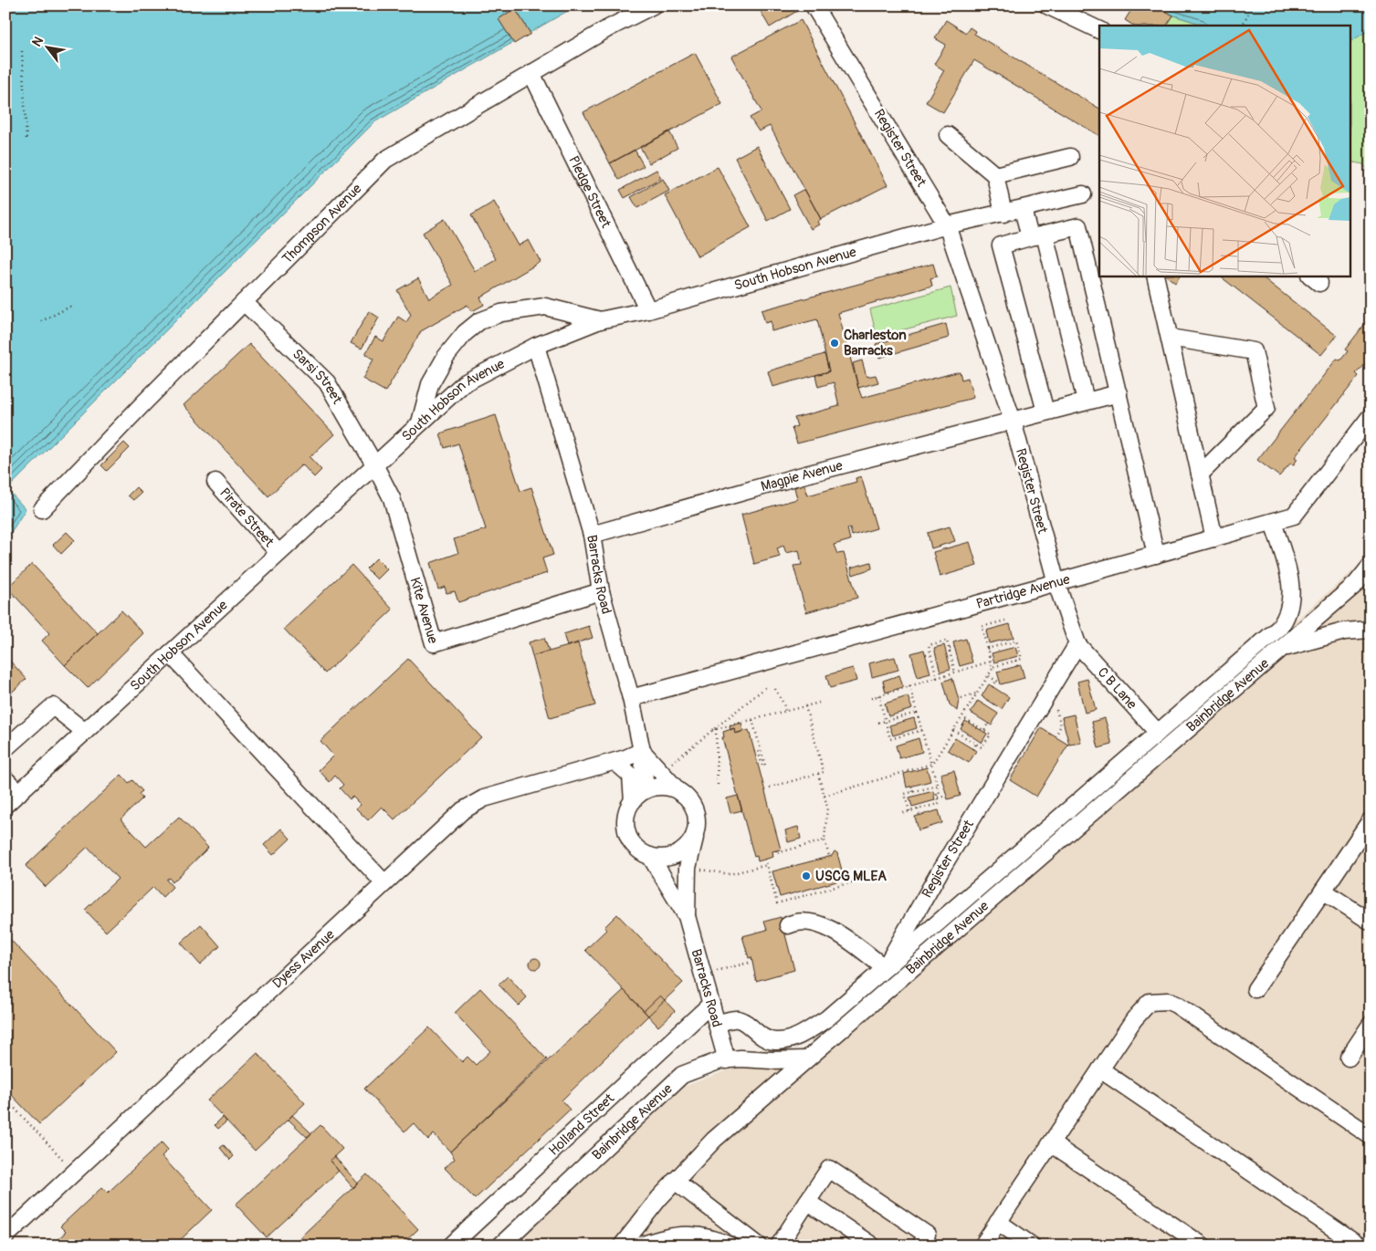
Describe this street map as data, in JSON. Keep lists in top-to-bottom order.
{
  "streets": {
    "street": [
      "Register Street",
      "Pledge Street",
      "Thompson Avenue",
      "South Hobson Avenue",
      "Sarsi Street",
      "Magpie Avenue",
      "Pirate Street",
      "Barracks Road",
      "Partridge Avenue",
      "Kite Avenue",
      "C B Lane",
      "Bainbridge Avenue",
      "Dyess Avenue",
      "Holland Street"
    ]
  },
  "crossings": [
    ["Register Street", "South Hobson Avenue"],
    ["Register Street", "Magpie Avenue"],
    ["Register Street", "Partridge Avenue"],
    ["Register Street", "C B Lane"],
    ["Pledge Street", "Thompson Avenue"],
    ["Pledge Street", "South Hobson Avenue"],
    ["Thompson Avenue", "Sarsi Street"],
    ["South Hobson Avenue", "Sarsi Street"],
    ["South Hobson Avenue", "Pirate Street"],
    ["South Hobson Avenue", "Barracks Road"],
    ["South Hobson Avenue", "Kite Avenue"],
    ["Sarsi Street", "Kite Avenue"],
    ["Magpie Avenue", "Barracks Road"],
    ["Barracks Road", "Partridge Avenue"],
    ["Barracks Road", "Kite Avenue"],
    ["Barracks Road", "Bainbridge Avenue"],
    ["Barracks Road", "Dyess Avenue"],
    ["Barracks Road", "Holland Street"]
  ],
  "places": ["Charleston Barracks", "USCG MLEA"],
  "north": "top left"
}
